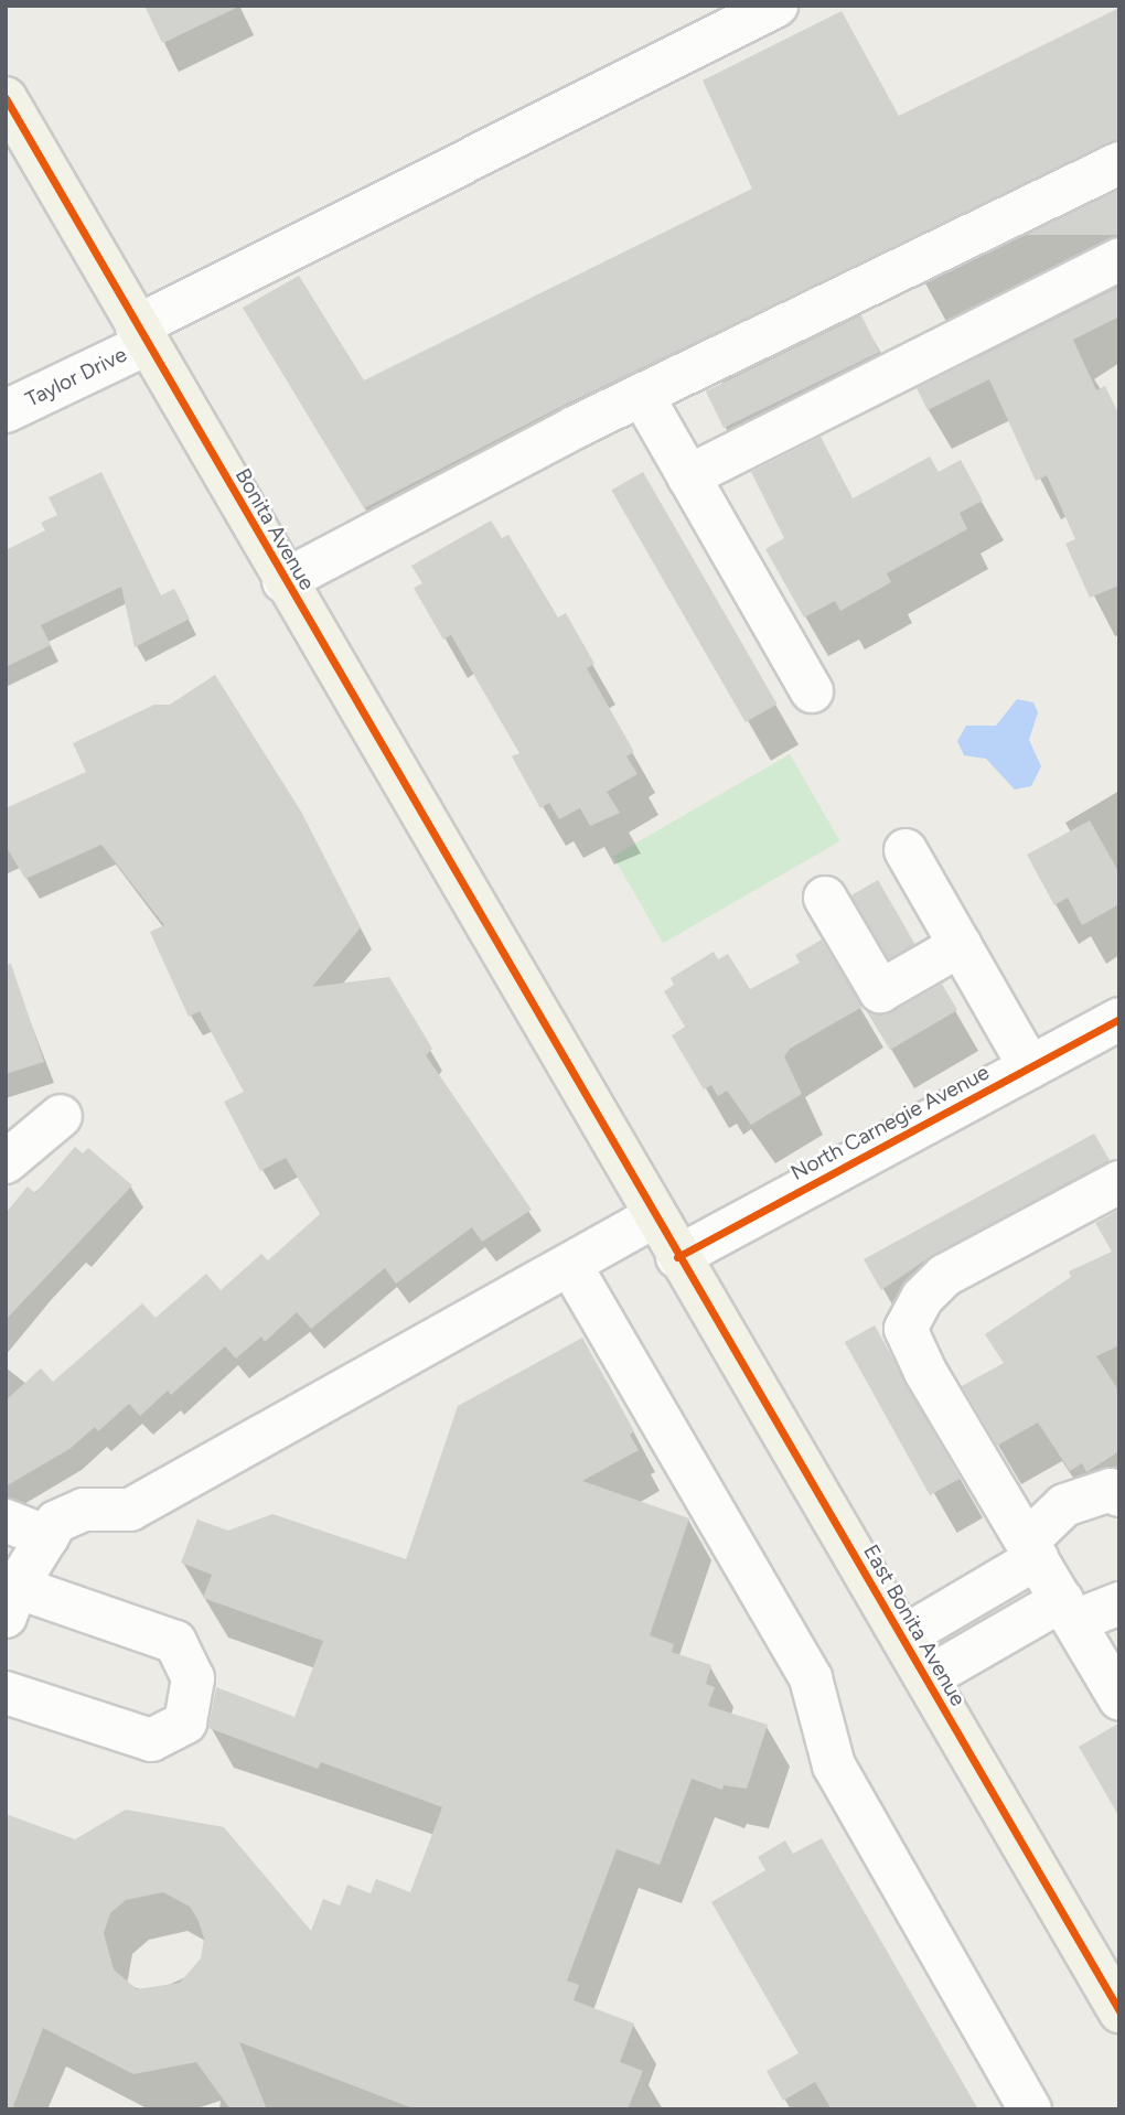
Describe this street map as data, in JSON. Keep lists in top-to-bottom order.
{
  "streets": {
    "main road": ["Bonita Avenue", "East Bonita Avenue"],
    "street": ["Taylor Drive", "North Carnegie Avenue"]
  },
  "crossings": [
    ["Taylor Drive", "Bonita Avenue"],
    ["Bonita Avenue", "North Carnegie Avenue"],
    ["Bonita Avenue", "East Bonita Avenue"],
    ["North Carnegie Avenue", "East Bonita Avenue"]
  ]
}
